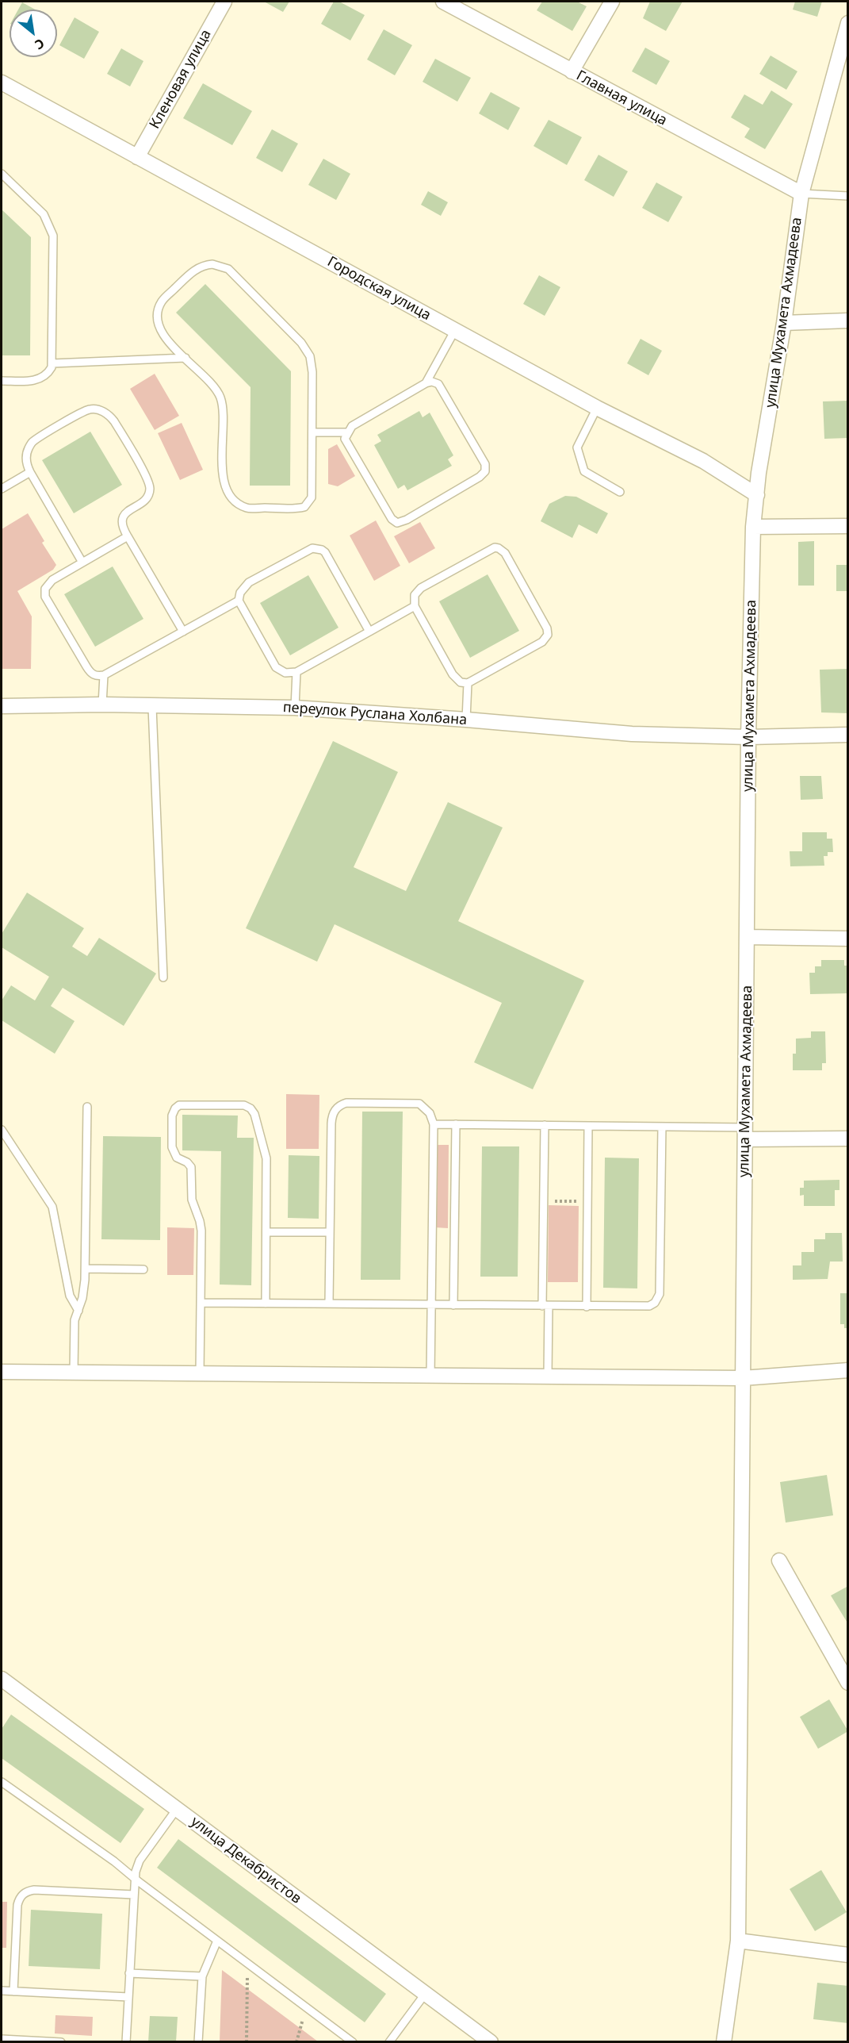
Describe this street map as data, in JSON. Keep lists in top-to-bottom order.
{
  "streets": {
    "street": [
      "Кленовая улица",
      "Главная улица",
      "Городская улица",
      "улица Мухамета Ахмадеева",
      "переулок Руслана Холбана",
      "улица Декабристов"
    ]
  },
  "crossings": [
    ["Кленовая улица", "Городская улица"],
    ["Главная улица", "улица Мухамета Ахмадеева"],
    ["Городская улица", "улица Мухамета Ахмадеева"],
    ["улица Мухамета Ахмадеева", "переулок Руслана Холбана"]
  ],
  "north": "bottom right"
}
